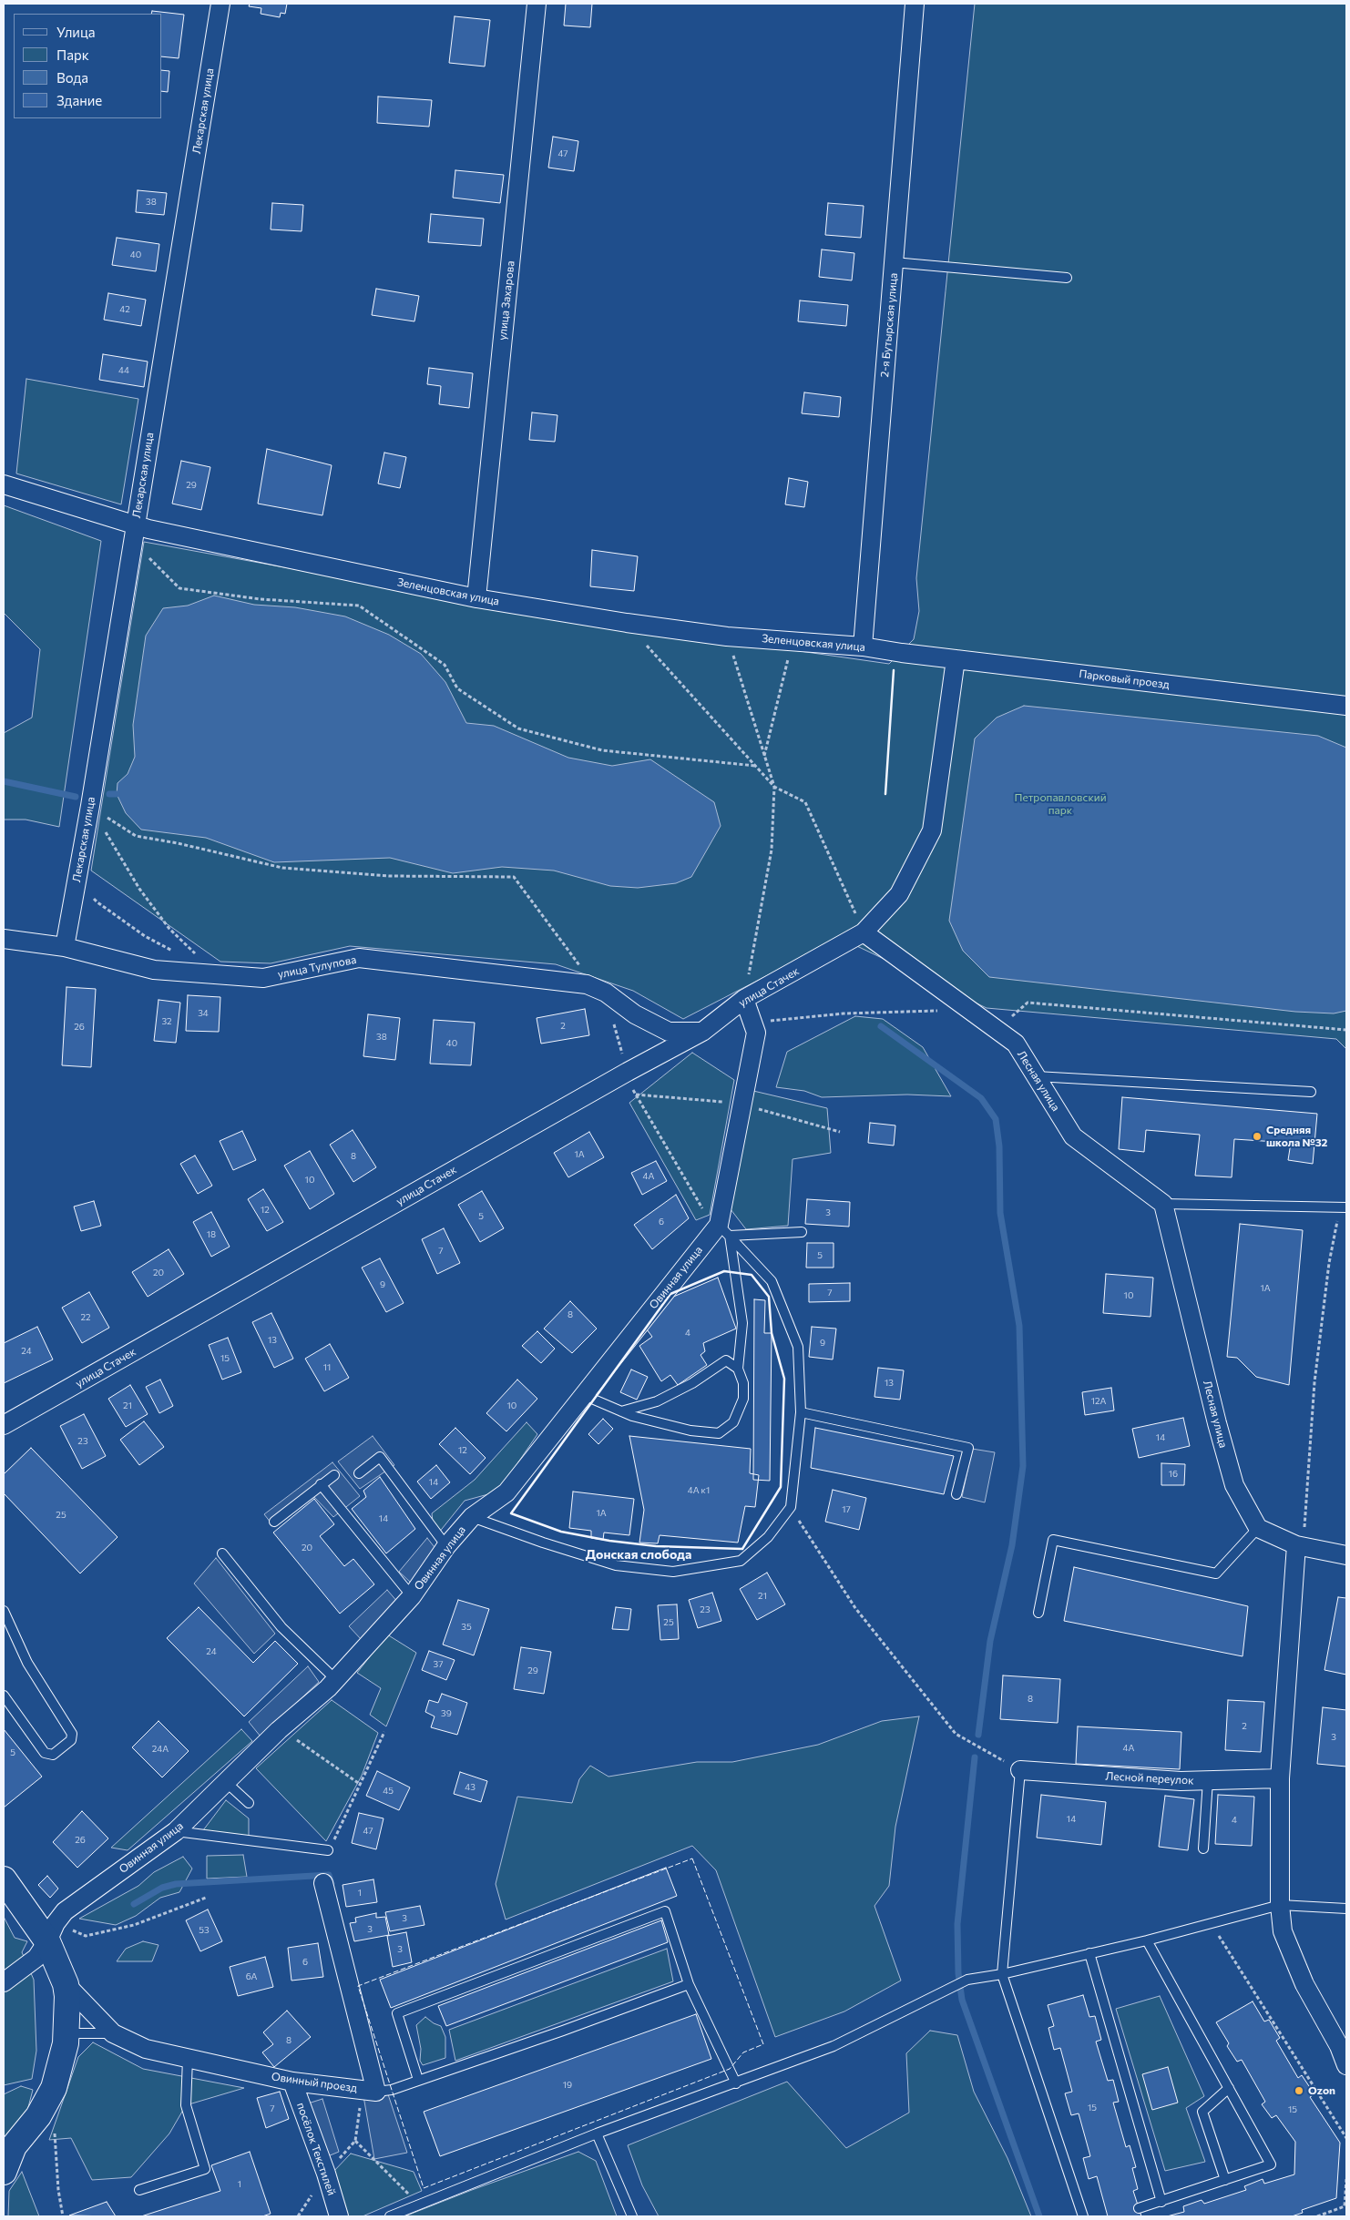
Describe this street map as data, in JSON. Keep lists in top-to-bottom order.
{
  "streets": {
    "street": [
      "Лекарская улица",
      "улица Захарова",
      "2-я Бутырская улица",
      "Зеленцовская улица",
      "Парковый проезд",
      "улица Тулупова",
      "улица Стачек",
      "Лесная улица",
      "Овинная улица",
      "Лесной переулок",
      "Овинный проезд",
      "посёлок Текстилей"
    ]
  },
  "crossings": [
    ["Лекарская улица", "Зеленцовская улица"],
    ["Лекарская улица", "улица Тулупова"],
    ["улица Захарова", "Зеленцовская улица"],
    ["2-я Бутырская улица", "Зеленцовская улица"],
    ["Зеленцовская улица", "Парковый проезд"],
    ["Парковый проезд", "улица Стачек"],
    ["улица Тулупова", "улица Стачек"],
    ["улица Стачек", "Лесная улица"],
    ["улица Стачек", "Овинная улица"],
    ["Овинный проезд", "посёлок Текстилей"]
  ],
  "districts": ["Донская слобода"],
  "parks": ["Петропавловский парк"],
  "places": ["Средняя школа №32", "Ozon"],
  "house_numbers": [
    "47",
    "38",
    "40",
    "42",
    "44",
    "29",
    "34",
    "32",
    "2",
    "26",
    "38",
    "40",
    "1А",
    "8",
    "4А",
    "10",
    "12",
    "3",
    "5",
    "6",
    "18",
    "7",
    "5",
    "20",
    "9",
    "1А",
    "7",
    "10",
    "8",
    "22",
    "4",
    "13",
    "9",
    "24",
    "15",
    "11",
    "13",
    "12А",
    "21",
    "10",
    "14",
    "23",
    "12",
    "16",
    "14",
    "4А к1",
    "17",
    "1А",
    "25",
    "14",
    "20",
    "21",
    "23",
    "25",
    "35",
    "24",
    "37",
    "29",
    "8",
    "39",
    "2",
    "3",
    "4А",
    "24А",
    "5",
    "43",
    "45",
    "14",
    "4",
    "47",
    "26",
    "1",
    "3",
    "3",
    "53",
    "3",
    "6",
    "6А",
    "8",
    "19",
    "15",
    "7",
    "15",
    "1"
  ],
  "legend": [
    "Улица",
    "Парк",
    "Вода",
    "Здание"
  ]
}
